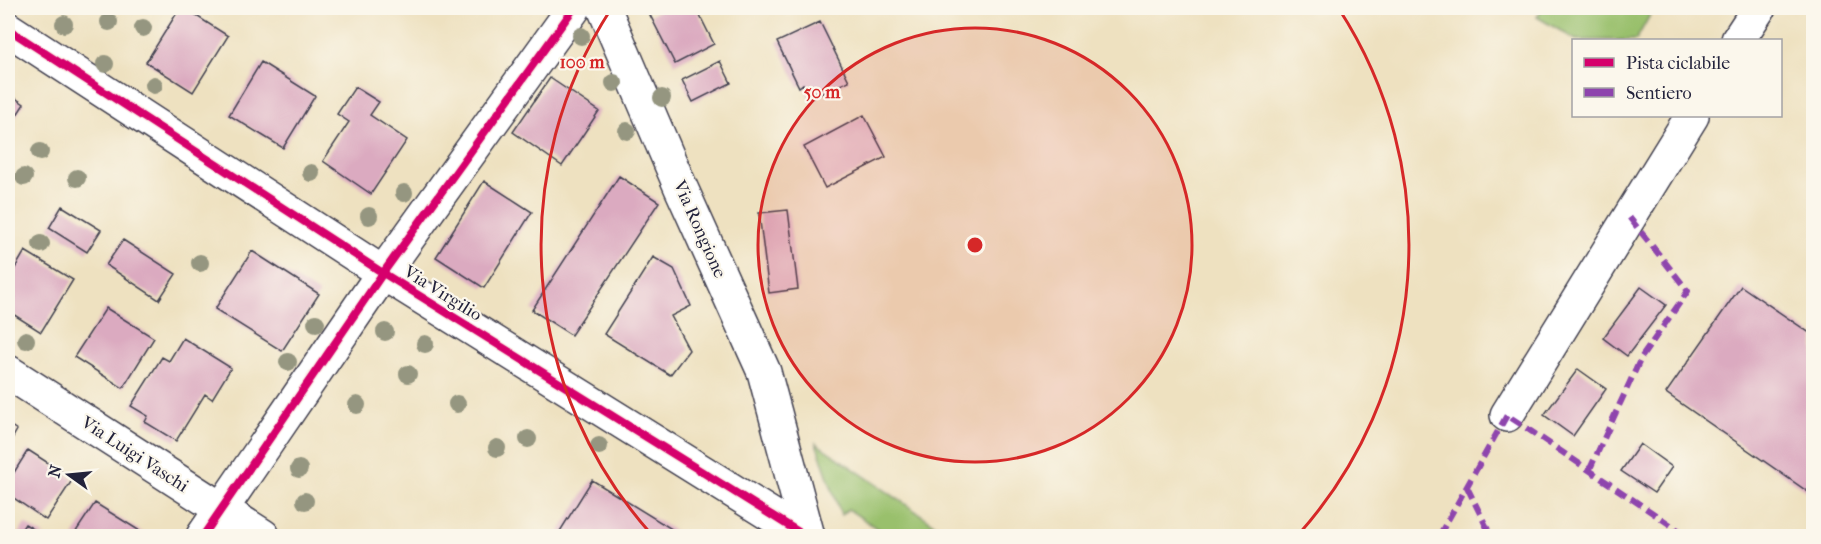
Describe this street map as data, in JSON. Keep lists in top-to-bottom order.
{
  "streets": {
    "street": ["Via Rongione", "Via Virgilio", "Via Luigi Vaschi"]
  },
  "crossings": [
    ["Via Rongione", "Via Virgilio"]
  ],
  "legend": ["Pista ciclabile", "Sentiero"],
  "north": "left",
  "rings": ["100 m", "50 m"]
}
